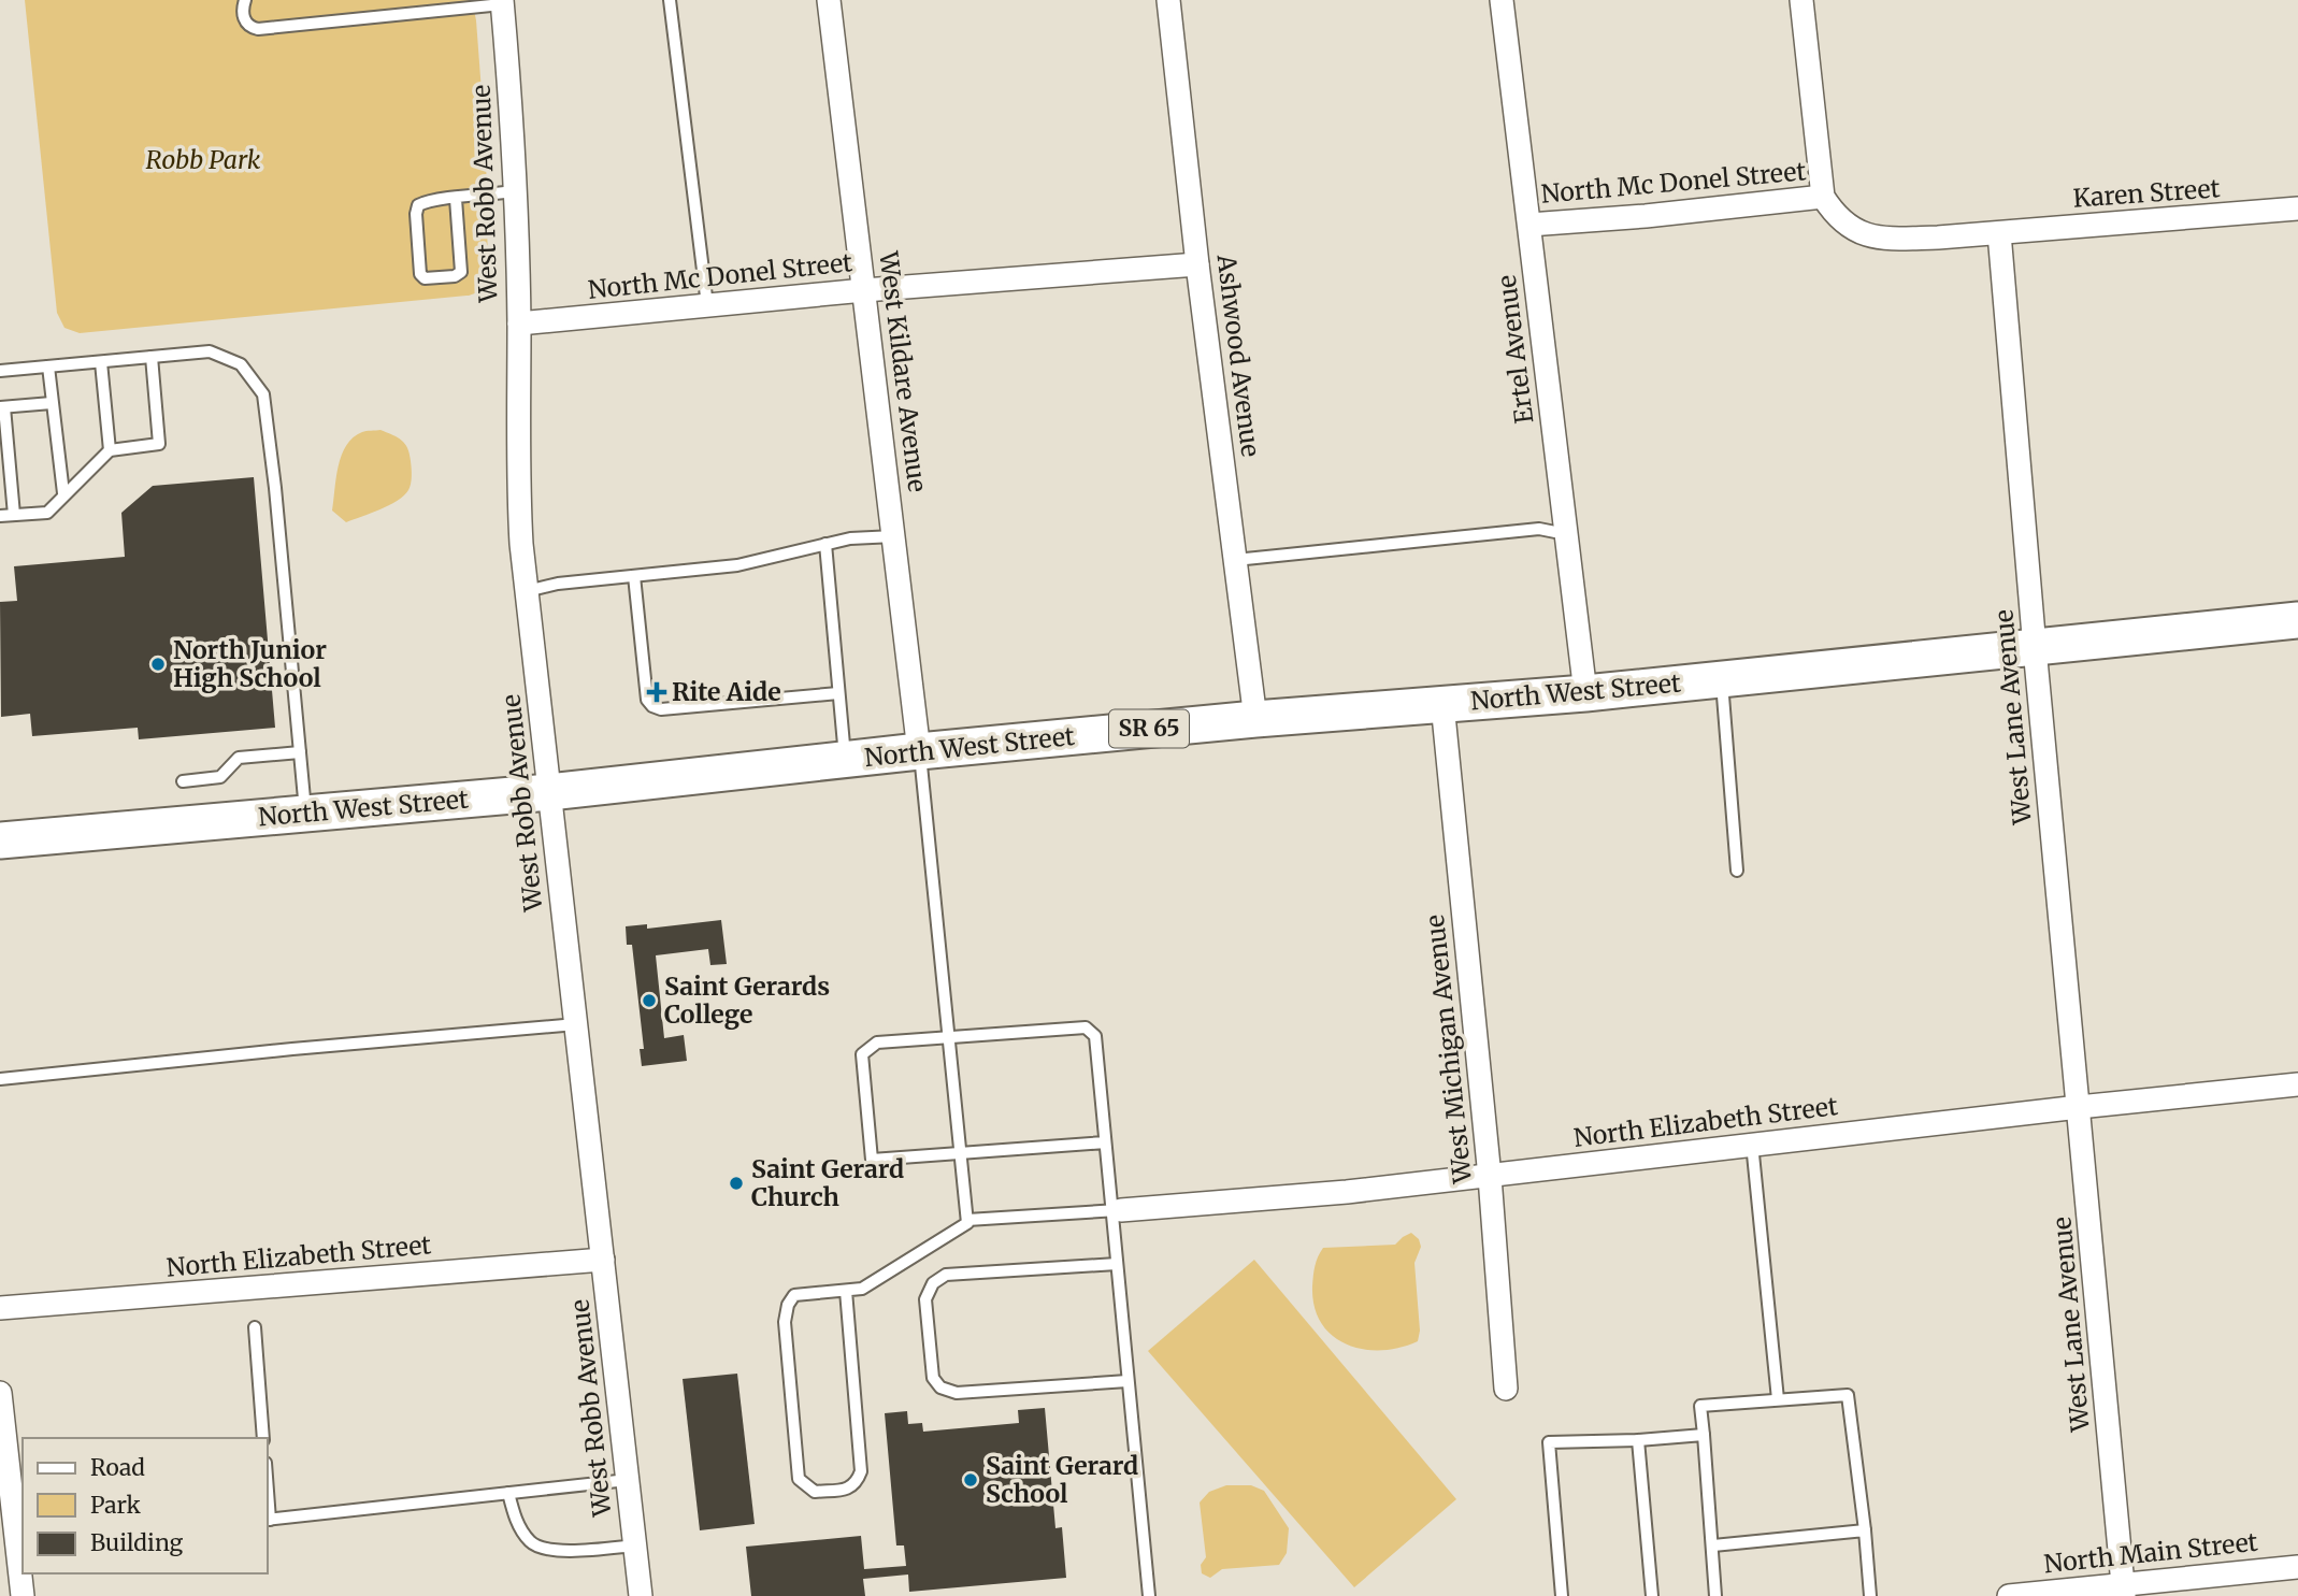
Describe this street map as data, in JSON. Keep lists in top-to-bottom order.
{
  "streets": {
    "main road": ["North West Street", "SR 65"],
    "street": [
      "North Mc Donel Street",
      "West Robb Avenue",
      "Karen Street",
      "Ertel Avenue",
      "Ashwood Avenue",
      "West Kildare Avenue",
      "West Lane Avenue",
      "West Michigan Avenue",
      "North Elizabeth Street",
      "North Main Street"
    ]
  },
  "crossings": [
    ["North Mc Donel Street", "West Robb Avenue"],
    ["North Mc Donel Street", "Ertel Avenue"],
    ["North Mc Donel Street", "Ashwood Avenue"],
    ["North Mc Donel Street", "West Kildare Avenue"],
    ["West Robb Avenue", "North West Street"],
    ["West Robb Avenue", "North Elizabeth Street"],
    ["Karen Street", "West Lane Avenue"],
    ["Ertel Avenue", "North West Street"],
    ["Ashwood Avenue", "North West Street"],
    ["West Kildare Avenue", "North West Street"],
    ["North West Street", "West Lane Avenue"],
    ["North West Street", "West Michigan Avenue"],
    ["West Lane Avenue", "North Elizabeth Street"],
    ["West Lane Avenue", "North Main Street"],
    ["West Michigan Avenue", "North Elizabeth Street"]
  ],
  "parks": ["Robb Park"],
  "places": {
    "other": [
      "North Junior High School",
      "Saint Gerards College",
      "Saint Gerard Church",
      "Saint Gerard School"
    ],
    "health": ["Rite Aide"]
  },
  "legend": ["Road", "Park", "Building"]
}
